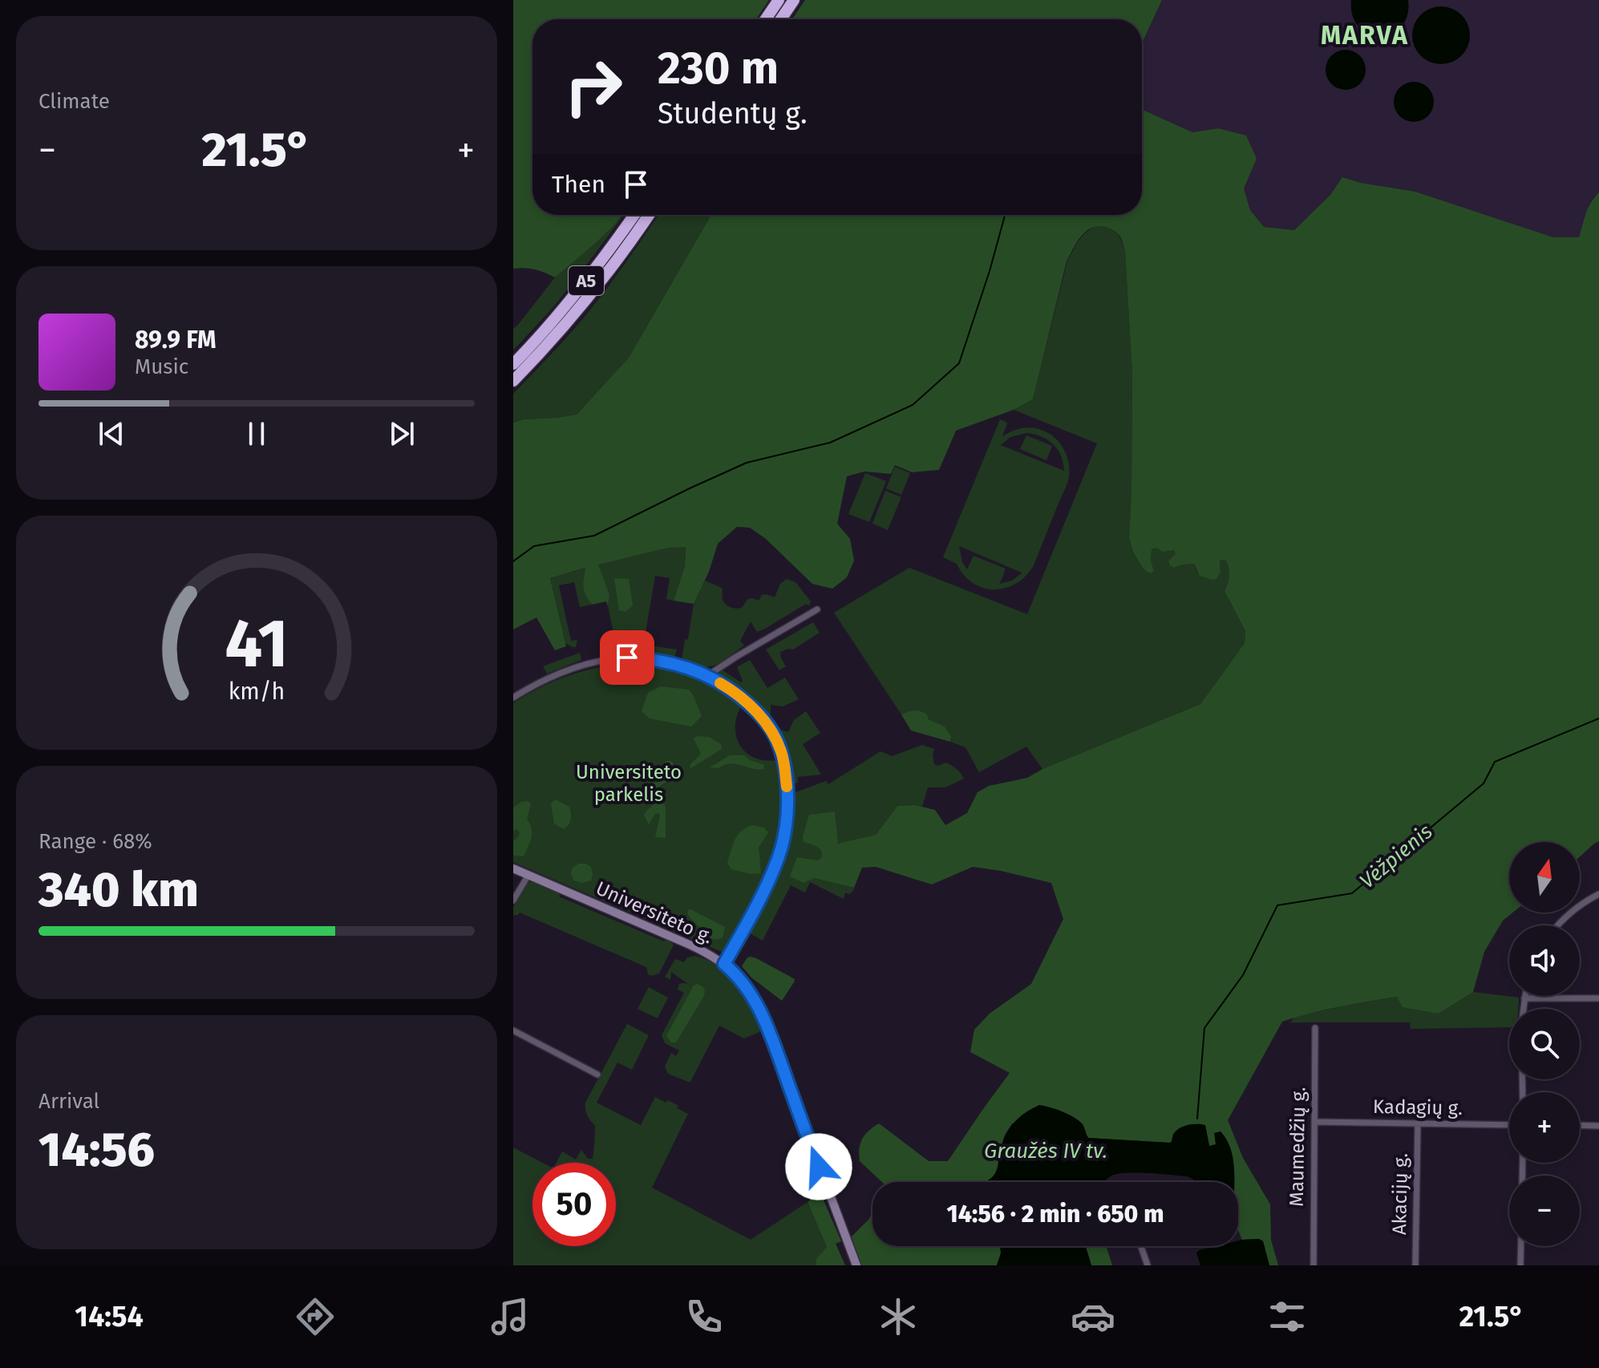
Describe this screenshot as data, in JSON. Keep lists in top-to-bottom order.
{
  "streets": {
    "highway": ["A5"],
    "main road": ["Universiteto g."],
    "street": ["Kadagių g.", "Maumedžių g.", "Akacijų g."]
  },
  "crossings": [
    ["Kadagių g.", "Maumedžių g."],
    ["Kadagių g.", "Akacijų g."]
  ],
  "districts": ["MARVA"],
  "water": ["Vėžpienis", "Graužės IV tv."],
  "parks": ["Universiteto parkelis"],
  "north": "top",
  "page": {
    "tile": [
      "Climate",
      ["Range · 68%", "340 km"],
      ["Arrival", "14:56"]
    ],
    "turn": ["230 m", "Studentų g."],
    "heat": ["−", "21.5°", "+"],
    "then": "Then",
    "song": ["89.9 FM", "Music"],
    "map_buttons": ["+", "−"],
    "limit": "50",
    "trip": "14:56 · 2 min · 650 m",
    "tabs": ["14:54", "21.5°"],
    "gauge": ["41", "km/h"]
  }
}
